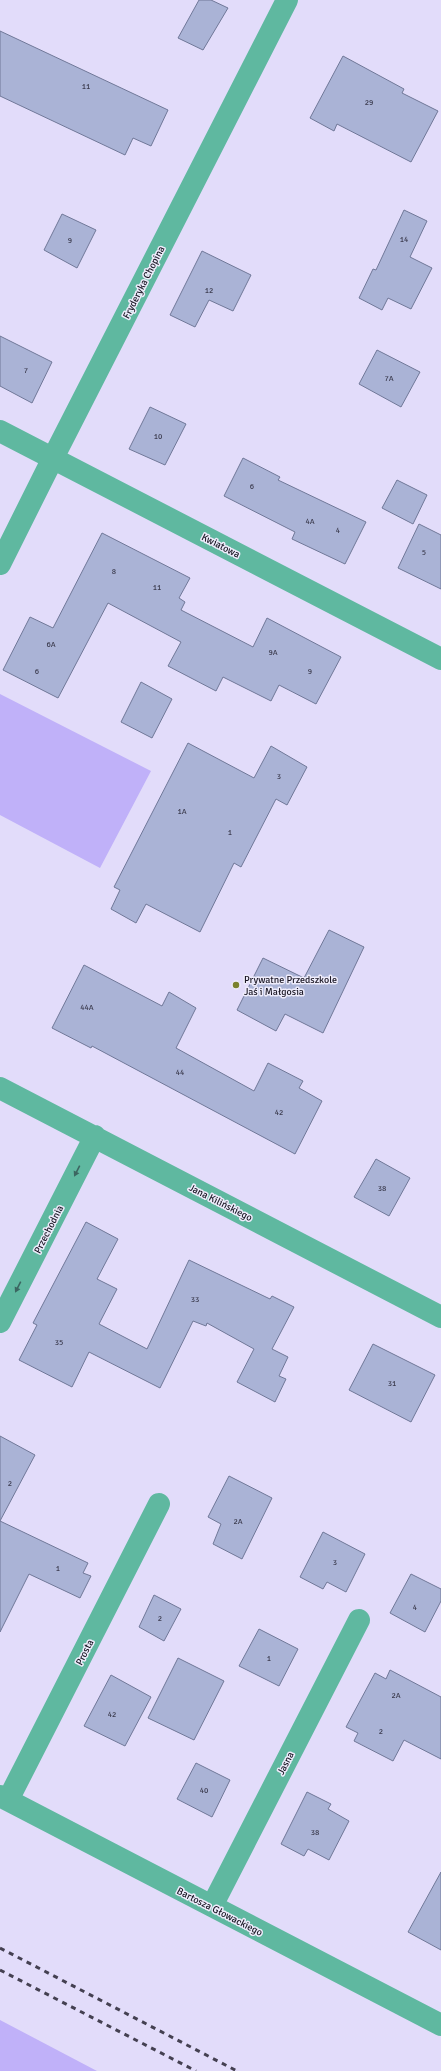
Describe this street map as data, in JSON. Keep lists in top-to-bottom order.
{
  "streets": {
    "street": [
      "Fryderyka Chopina",
      "Kwiatowa",
      "Jana Kilińskiego",
      "Przechodnia",
      "Prosta",
      "Jasna",
      "Bartosza Głowackiego"
    ]
  },
  "crossings": [
    ["Fryderyka Chopina", "Kwiatowa"],
    ["Jana Kilińskiego", "Przechodnia"],
    ["Prosta", "Bartosza Głowackiego"],
    ["Jasna", "Bartosza Głowackiego"]
  ],
  "one_way": ["Przechodnia"],
  "places": ["Prywatne Przedszkole Jaś i Małgosia"],
  "house_numbers": [
    "11",
    "29",
    "14",
    "9",
    "12",
    "7",
    "7A",
    "10",
    "6",
    "4A",
    "4",
    "5",
    "8",
    "11",
    "6A",
    "9A",
    "6",
    "9",
    "3",
    "1A",
    "1",
    "44A",
    "44",
    "42",
    "38",
    "33",
    "35",
    "31",
    "2",
    "2A",
    "3",
    "1",
    "4",
    "2",
    "1",
    "2A",
    "42",
    "2",
    "40",
    "38"
  ]
}
